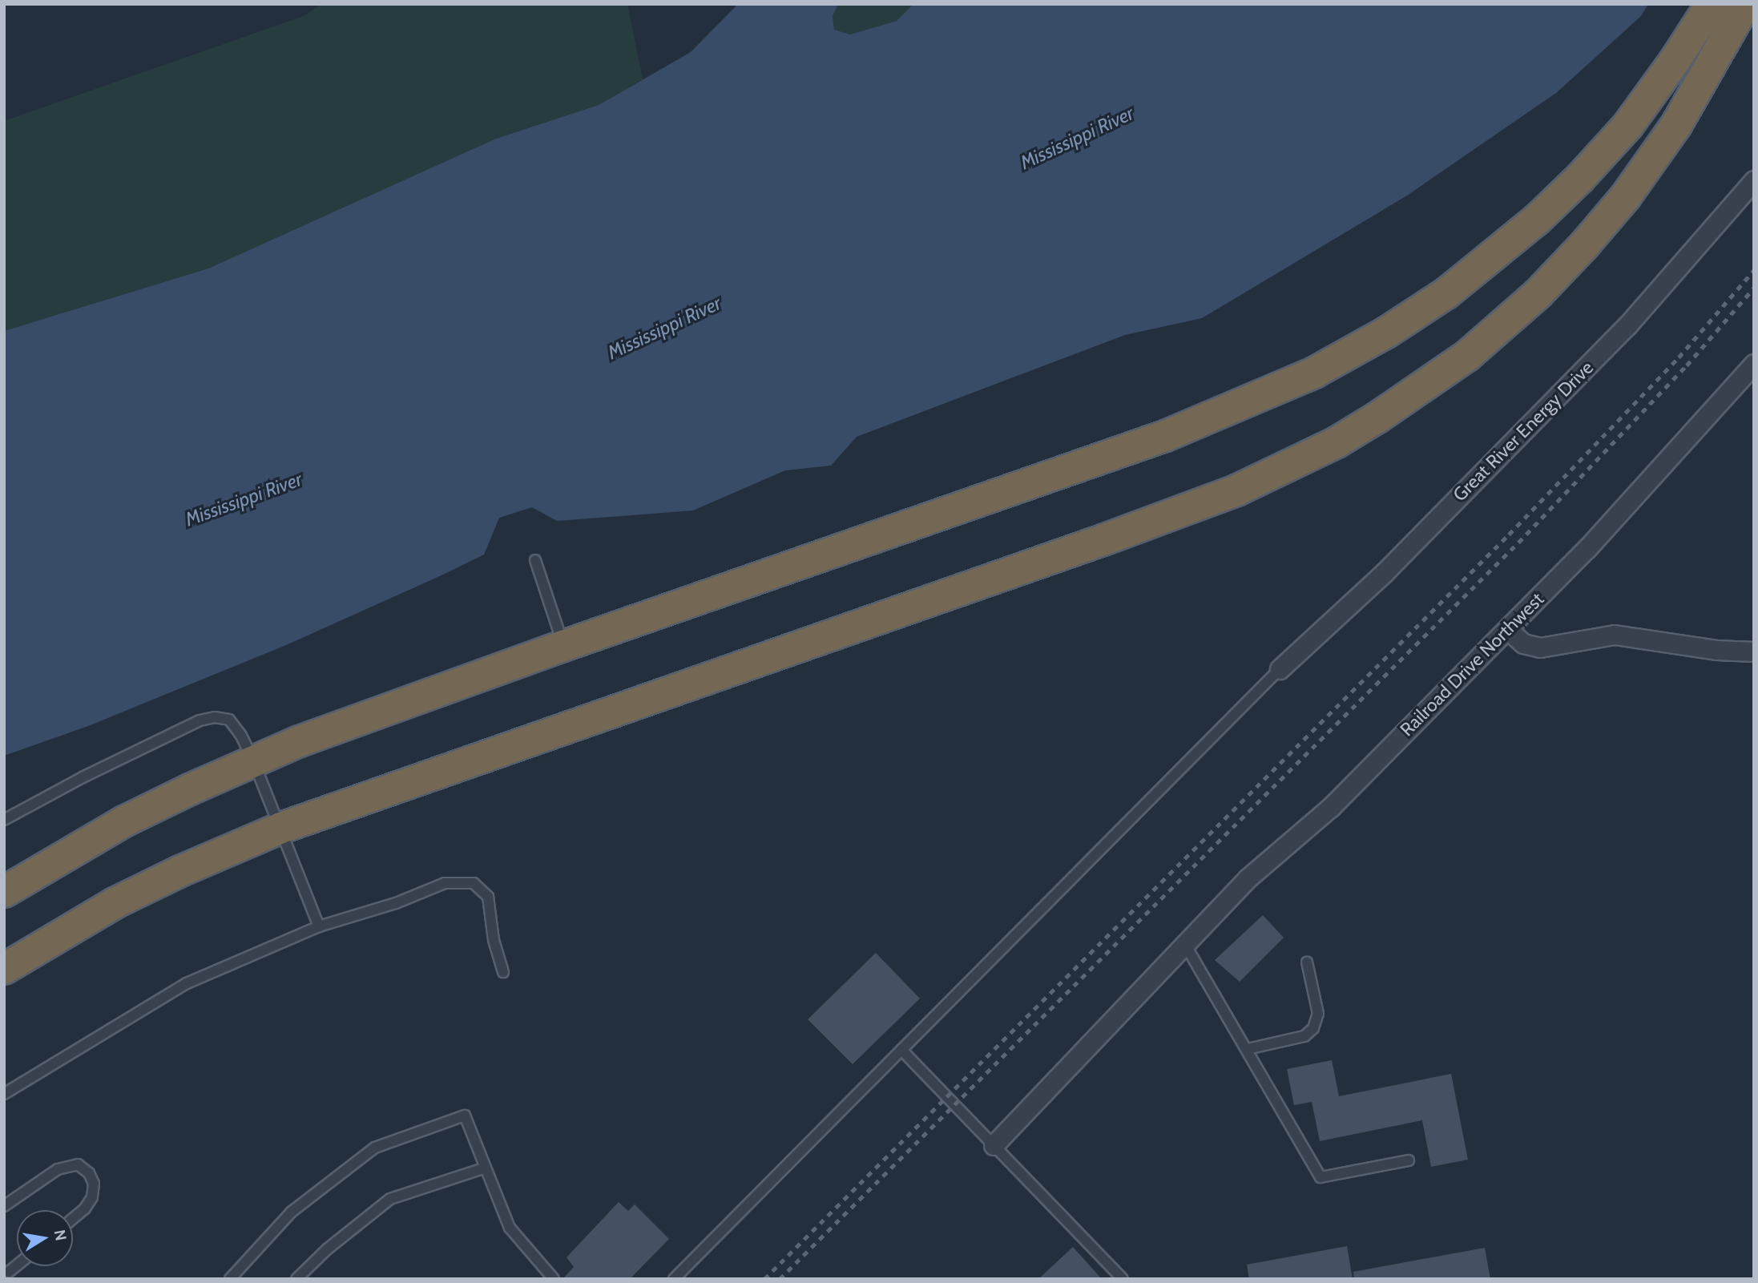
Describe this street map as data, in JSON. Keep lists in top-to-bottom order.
{
  "streets": {
    "street": ["Great River Energy Drive", "Railroad Drive Northwest"]
  },
  "water": ["Mississippi River"],
  "north": "right"
}
